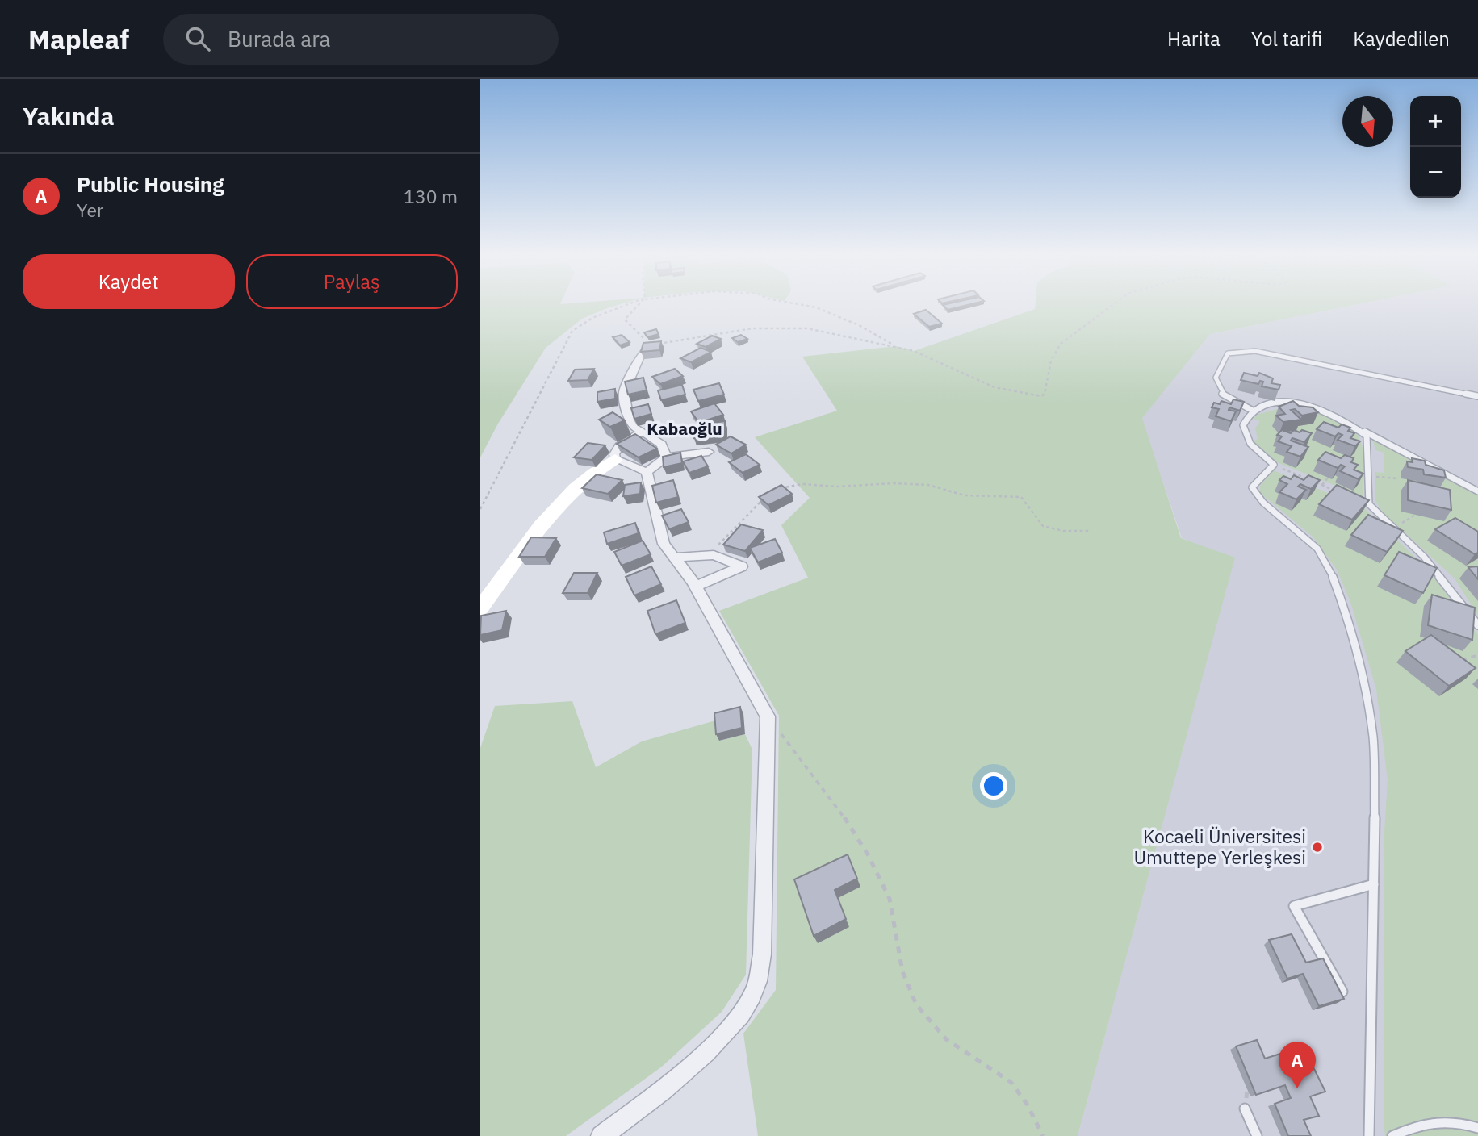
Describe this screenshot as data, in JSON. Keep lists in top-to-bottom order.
{
  "districts": ["Kabaoğlu"],
  "places": ["Kocaeli Üniversitesi Umuttepe Yerleşkesi"],
  "north": "bottom",
  "page": {
    "header": "Mapleaf",
    "search": "Burada ara",
    "nav": ["Harita", "Yol tarifi", "Kaydedilen"],
    "heading": "Yakında",
    "map_buttons": ["+", "−"],
    "list": [
      {
        "mark": "A",
        "name": "Public Housing",
        "note": "Yer",
        "value": "130 m"
      }
    ],
    "buttons": ["Kaydet", "Paylaş"],
    "pins": "A"
  }
}
